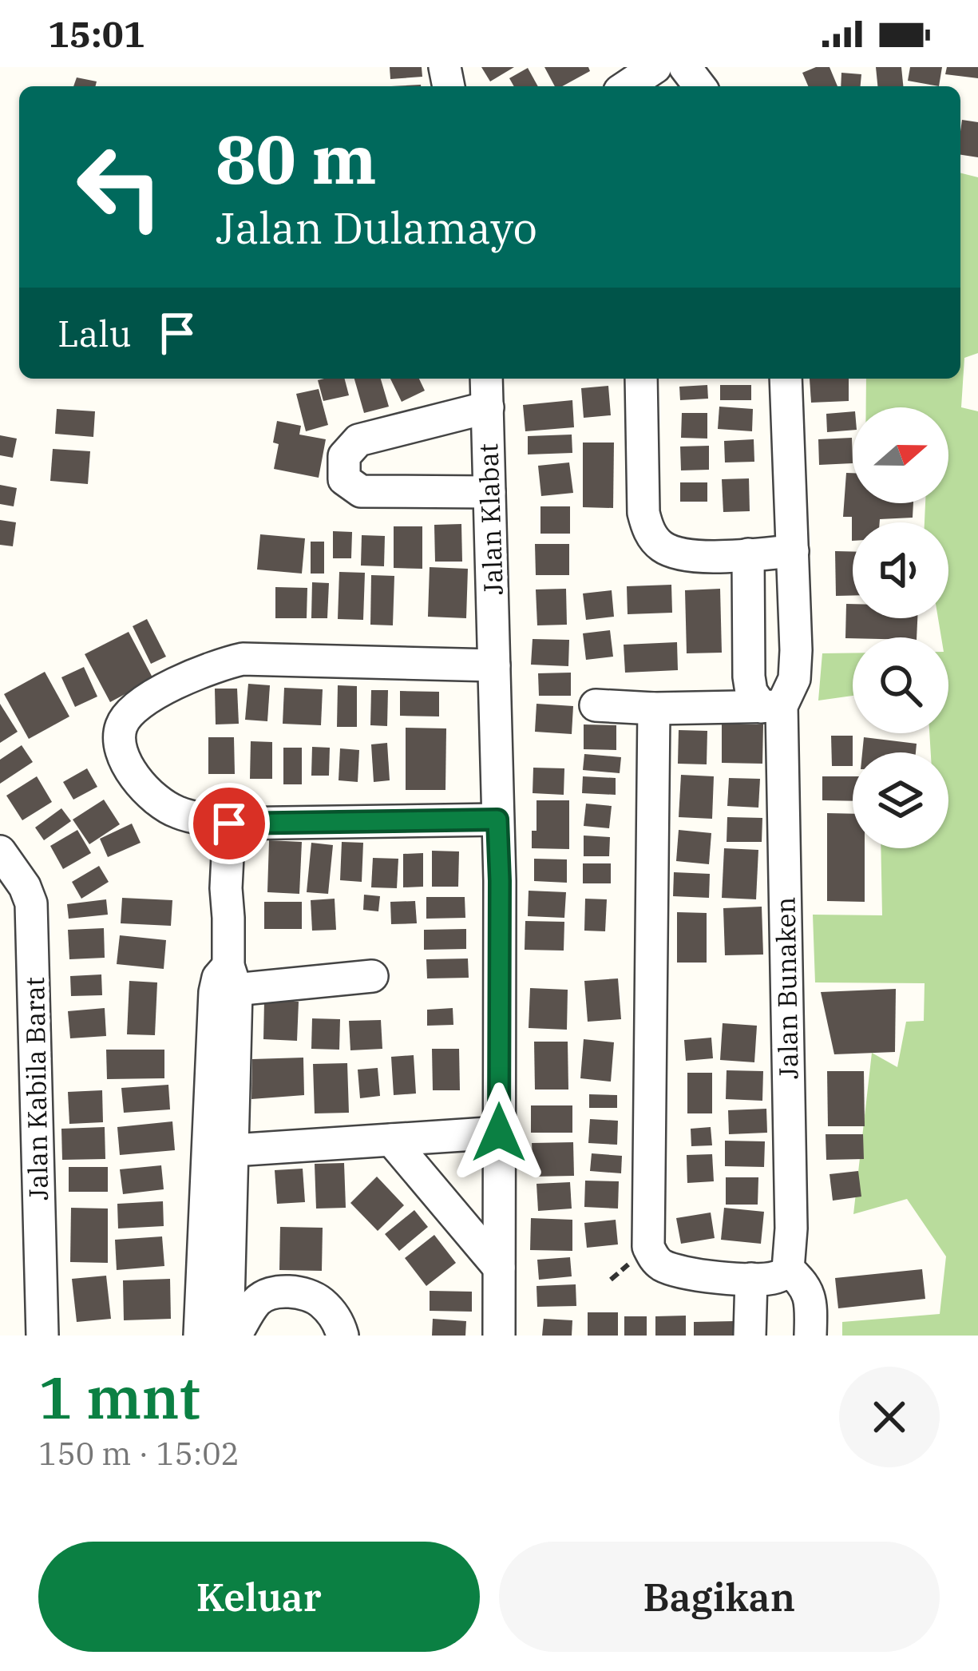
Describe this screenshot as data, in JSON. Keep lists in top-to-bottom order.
{
  "streets": {
    "street": ["Jalan Klabat", "Jalan Bunaken", "Jalan Kabila Barat"]
  },
  "north": "right",
  "page": {
    "status": "15:01",
    "turn": ["80 m", "Jalan Dulamayo"],
    "then": "Lalu",
    "heading": ["1 mnt", "150 m · 15:02"],
    "buttons": ["Keluar", "Bagikan"]
  }
}
